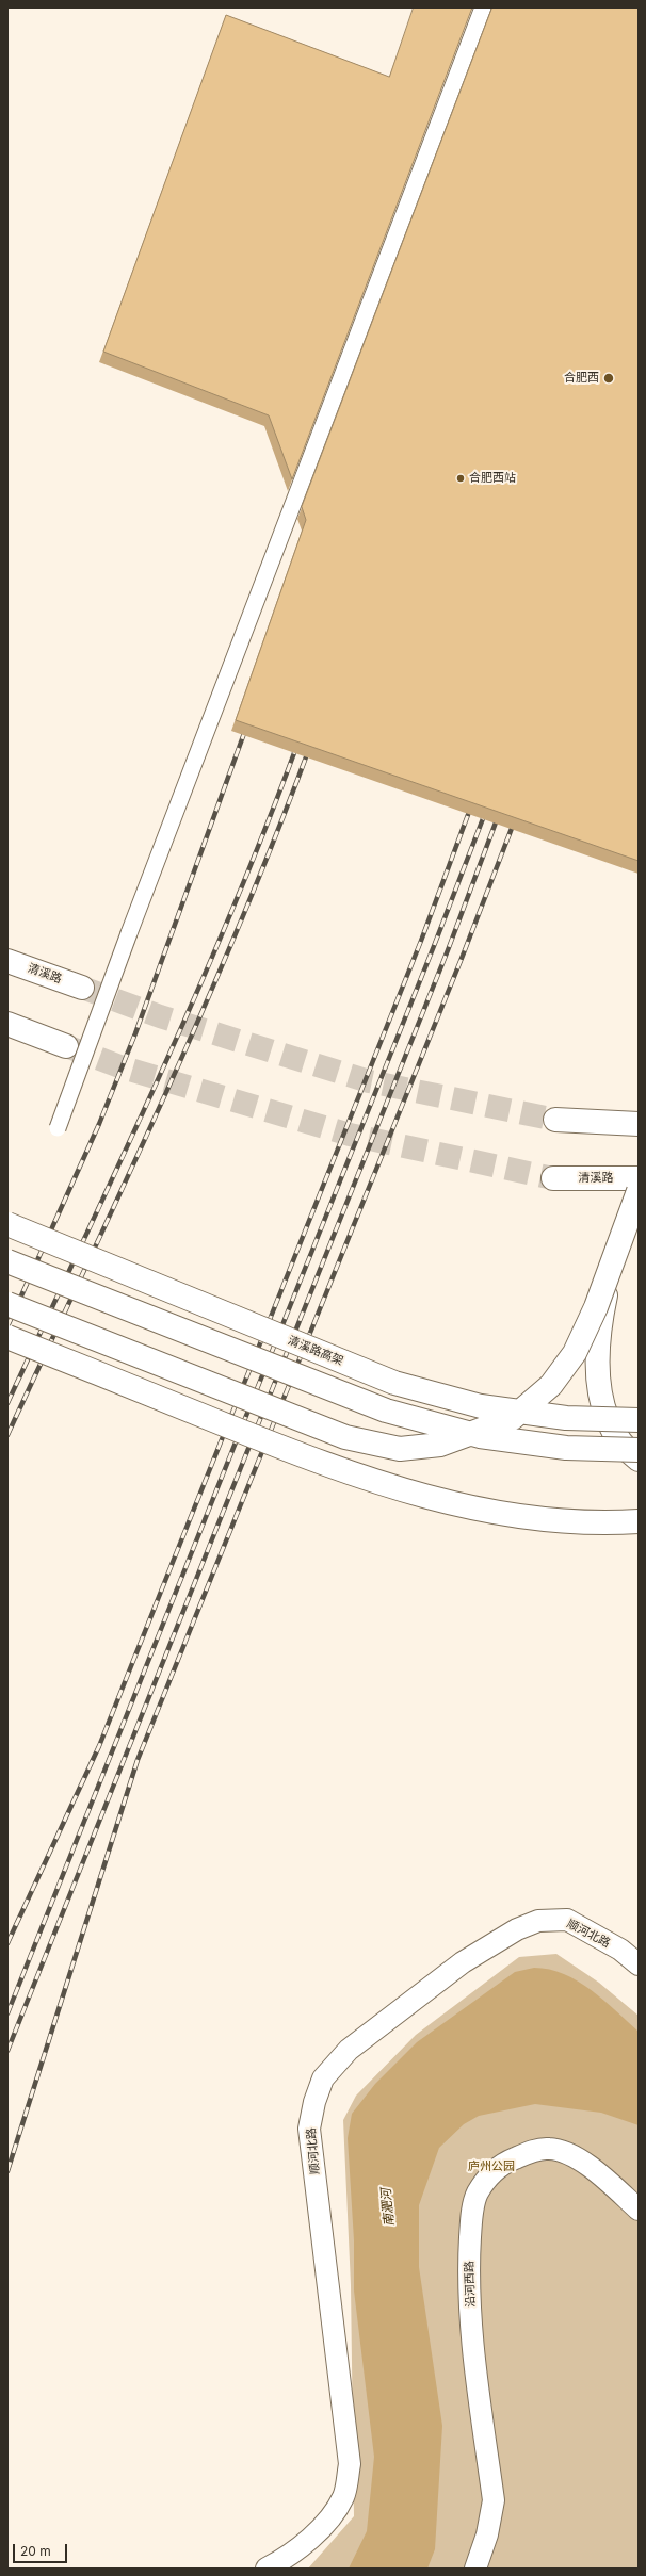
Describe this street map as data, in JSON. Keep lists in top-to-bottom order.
{
  "streets": {
    "main road": ["清溪路", "清溪路高架"],
    "street": ["顺河北路", "沿河西路"]
  },
  "water": ["南淝河"],
  "parks": ["庐州公园"],
  "places": ["合肥西", "合肥西站"],
  "scale_bar": "20 m"
}
